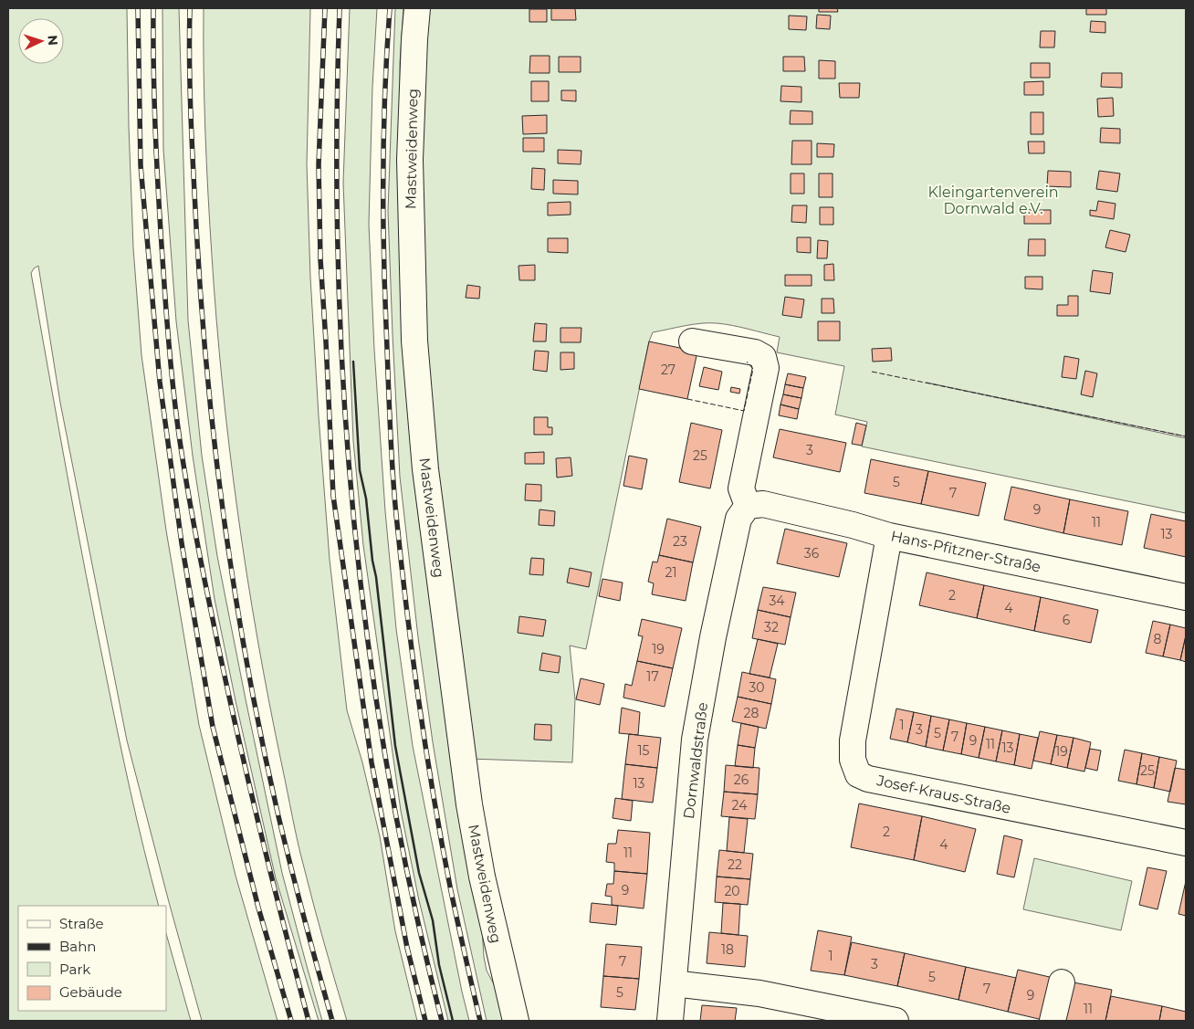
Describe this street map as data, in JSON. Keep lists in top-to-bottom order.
{
  "streets": {
    "street": [
      "Mastweidenweg",
      "Hans-Pfitzner-Straße",
      "Dornwaldstraße",
      "Josef-Kraus-Straße"
    ]
  },
  "crossings": [
    ["Hans-Pfitzner-Straße", "Dornwaldstraße"],
    ["Hans-Pfitzner-Straße", "Josef-Kraus-Straße"]
  ],
  "parks": ["Kleingartenverein Dornwald e.V."],
  "house_numbers": [
    "27",
    "3",
    "25",
    "5",
    "7",
    "9",
    "11",
    "13",
    "23",
    "36",
    "21",
    "2",
    "34",
    "4",
    "6",
    "32",
    "8",
    "19",
    "17",
    "30",
    "28",
    "1",
    "3",
    "5",
    "7",
    "9",
    "11",
    "13",
    "15",
    "19",
    "25",
    "26",
    "13",
    "24",
    "2",
    "4",
    "11",
    "22",
    "9",
    "20",
    "18",
    "1",
    "7",
    "3",
    "5",
    "7",
    "5",
    "9",
    "11"
  ],
  "legend": [
    "Straße",
    "Bahn",
    "Park",
    "Gebäude"
  ],
  "north": "right"
}
